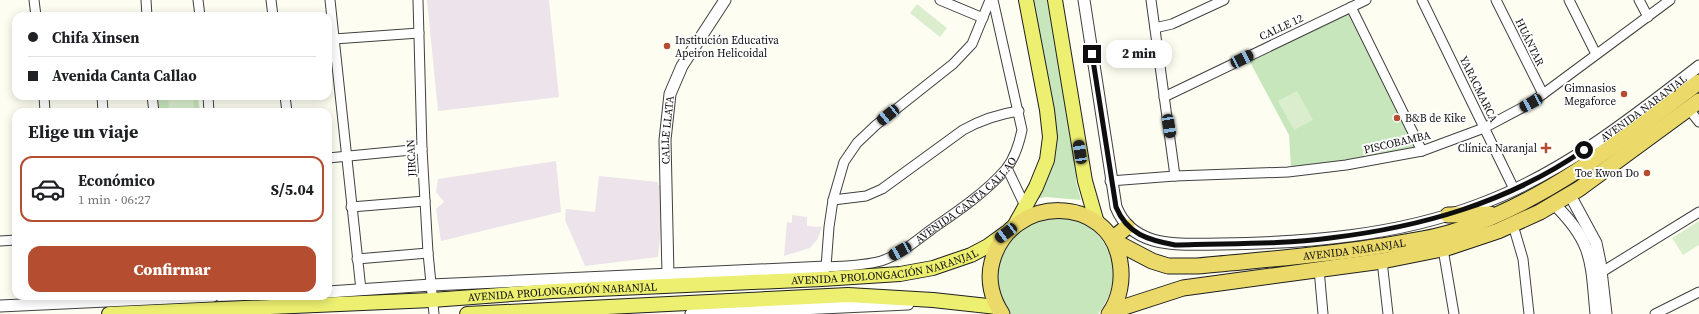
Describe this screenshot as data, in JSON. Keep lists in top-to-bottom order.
{
  "streets": {
    "highway": ["AVENIDA NARANJAL"],
    "main road": ["AVENIDA PROLONGACIÓN NARANJAL"],
    "street": [
      "CALLE 12",
      "HUÁNTAR",
      "YARACMARCA",
      "CALLE LLATA",
      "PISCOBAMBA",
      "JIRCAN",
      "AVENIDA CANTA CALLAO"
    ]
  },
  "crossings": [
    ["HUÁNTAR", "PISCOBAMBA"],
    ["YARACMARCA", "AVENIDA NARANJAL"],
    ["YARACMARCA", "PISCOBAMBA"],
    ["CALLE LLATA", "AVENIDA PROLONGACIÓN NARANJAL"],
    ["JIRCAN", "AVENIDA PROLONGACIÓN NARANJAL"],
    ["AVENIDA CANTA CALLAO", "AVENIDA PROLONGACIÓN NARANJAL"]
  ],
  "places": {
    "other": [
      "Institución Educativa Apeiron Helicoidal",
      "Gimnasios Megaforce",
      "B&B de Kike",
      "Toe Kwon Do"
    ],
    "health": ["Clínica Naranjal"]
  },
  "page": {
    "banner": ["Chifa Xinsen", "Avenida Canta Callao"],
    "bubble": "2 min",
    "heading": "Elige un viaje",
    "list": [
      {
        "name": "Económico",
        "note": "1 min · 06:27",
        "value": "S/5.04"
      }
    ],
    "buttons": "Confirmar"
  }
}
